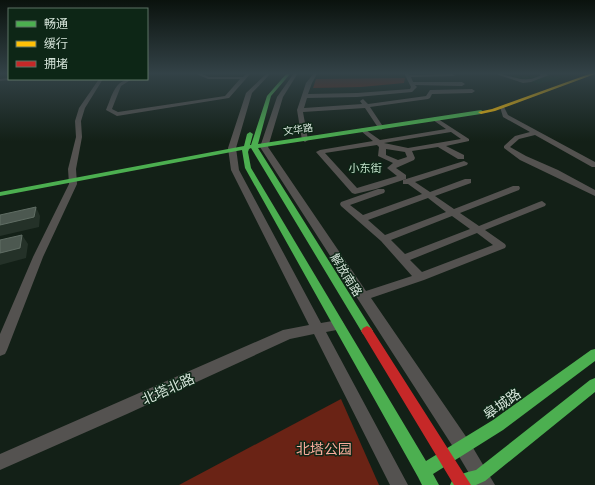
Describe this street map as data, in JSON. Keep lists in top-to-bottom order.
{
  "streets": {
    "main road": ["文华路", "解放南路", "皋城路"],
    "street": ["北塔北路"]
  },
  "crossings": [
    ["文华路", "解放南路"],
    ["解放南路", "皋城路"]
  ],
  "districts": ["小东街"],
  "parks": ["北塔公园"],
  "legend": ["畅通", "缓行", "拥堵"]
}
